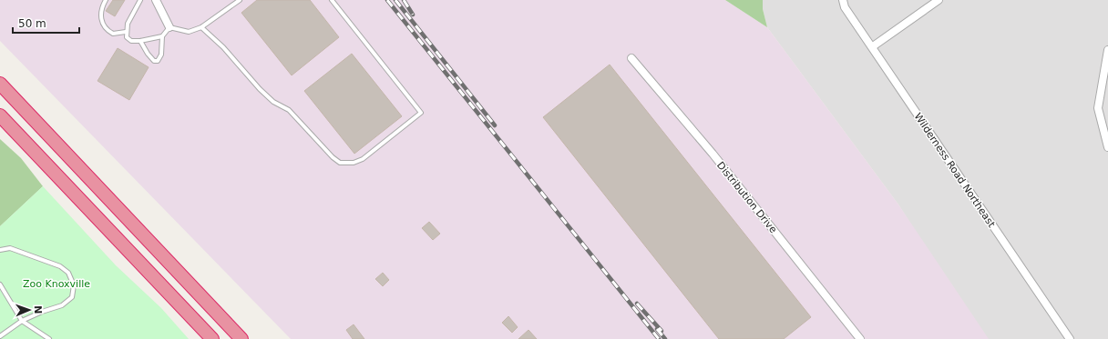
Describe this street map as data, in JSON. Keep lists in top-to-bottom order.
{
  "streets": {
    "street": ["Wilderness Road Northeast", "Distribution Drive"]
  },
  "parks": ["Zoo Knoxville"],
  "scale_bar": "50 m",
  "north": "right"
}
